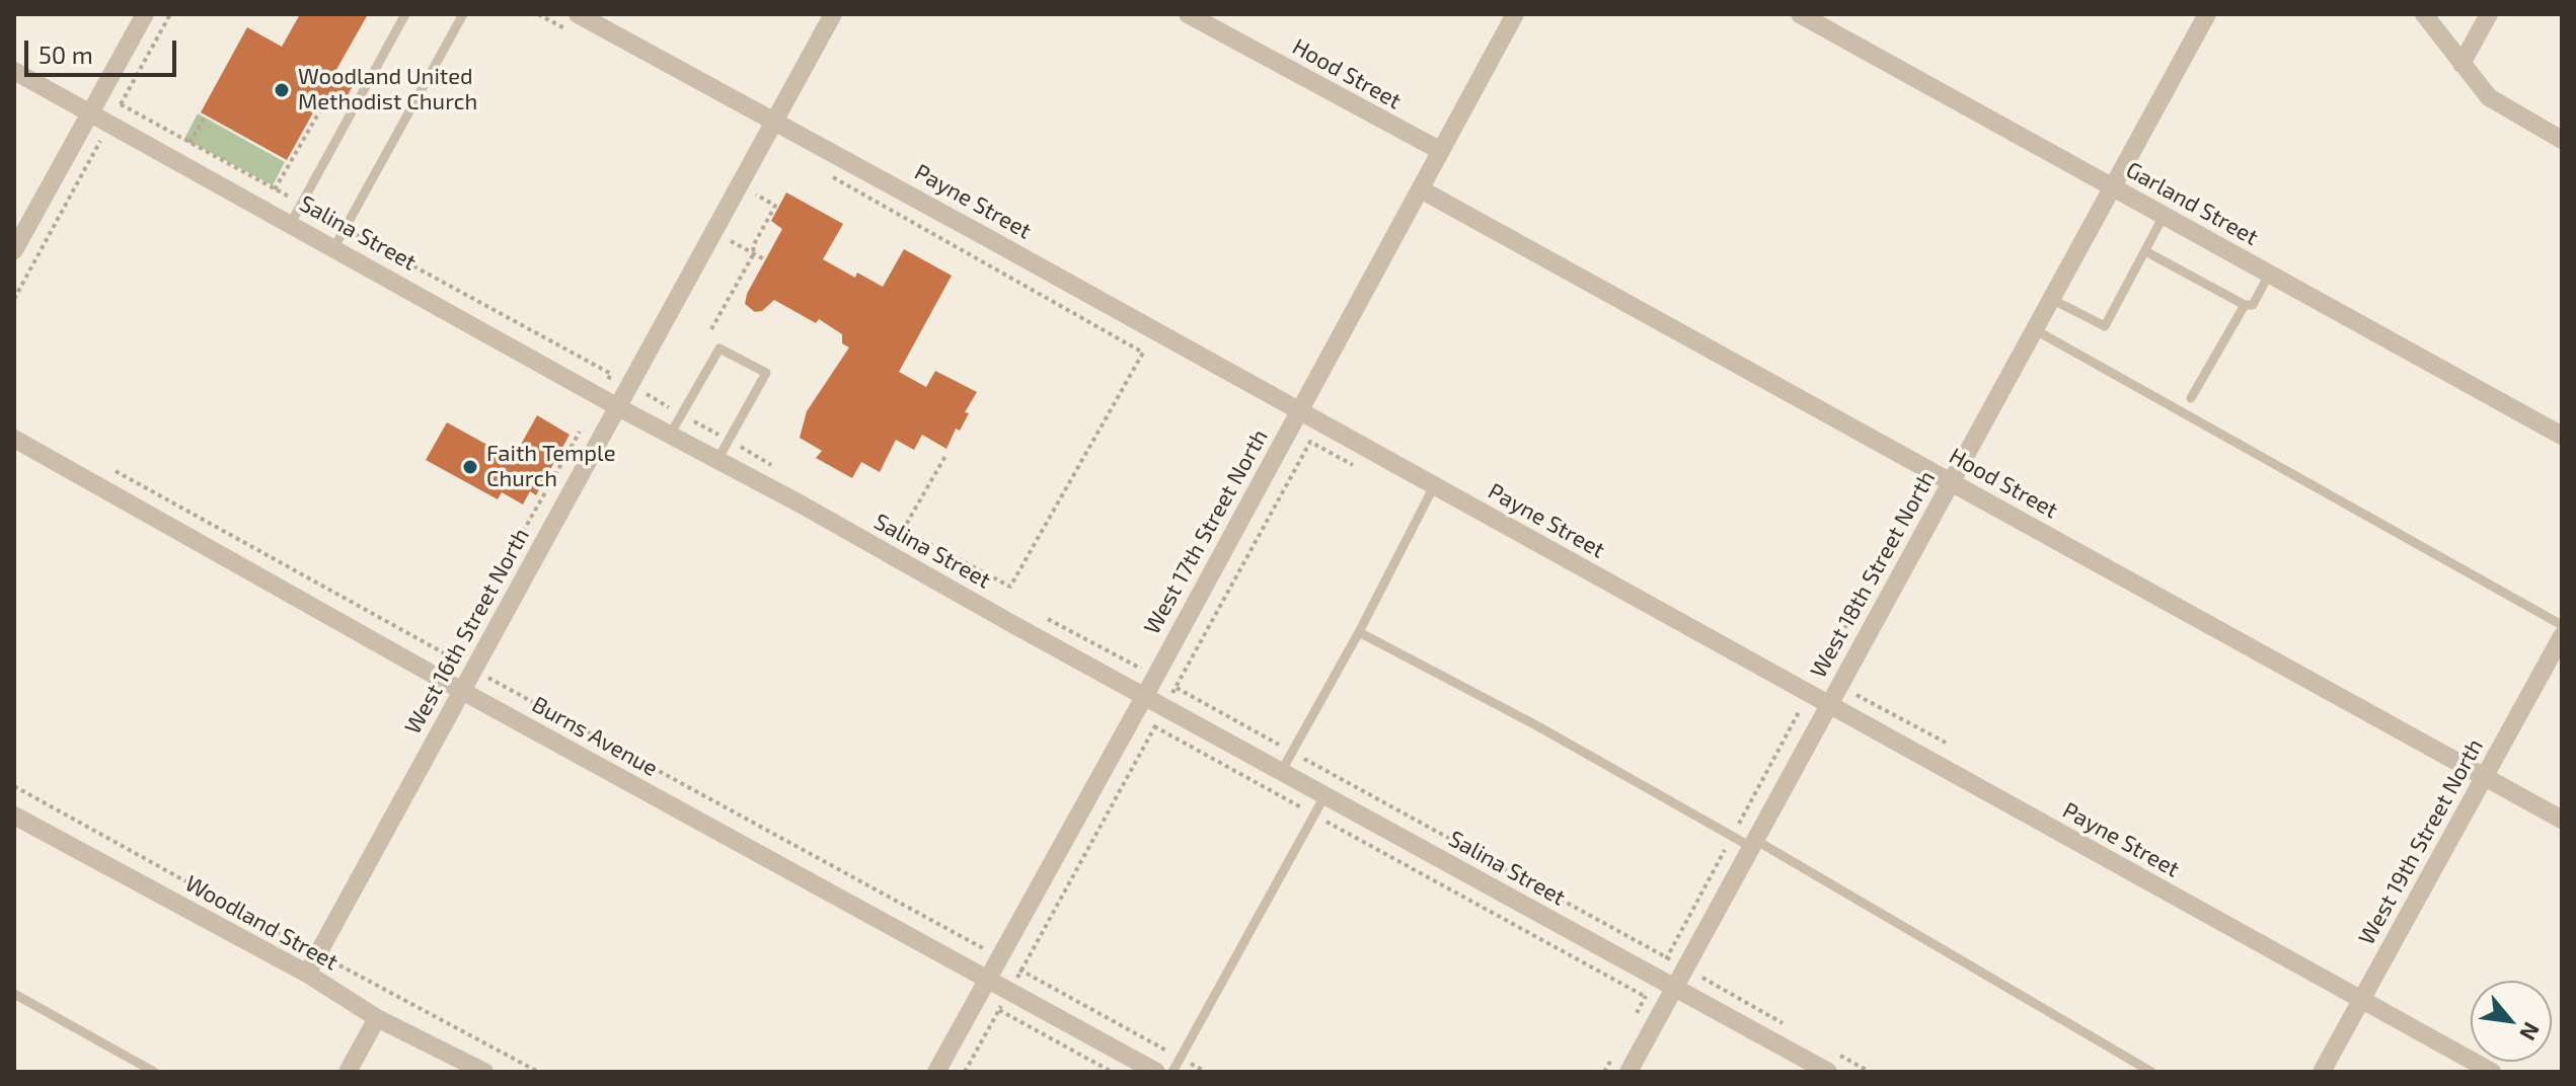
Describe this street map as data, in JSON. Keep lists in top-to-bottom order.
{
  "streets": {
    "street": [
      "Hood Street",
      "Payne Street",
      "Garland Street",
      "Salina Street",
      "West 17th Street North",
      "West 18th Street North",
      "West 16th Street North",
      "Burns Avenue",
      "West 19th Street North",
      "Woodland Street"
    ]
  },
  "crossings": [
    ["Hood Street", "West 17th Street North"],
    ["Hood Street", "West 18th Street North"],
    ["Hood Street", "West 19th Street North"],
    ["Payne Street", "West 17th Street North"],
    ["Payne Street", "West 18th Street North"],
    ["Payne Street", "West 16th Street North"],
    ["Payne Street", "West 19th Street North"],
    ["Garland Street", "West 18th Street North"],
    ["Salina Street", "West 17th Street North"],
    ["Salina Street", "West 18th Street North"],
    ["Salina Street", "West 16th Street North"],
    ["West 17th Street North", "Burns Avenue"],
    ["West 16th Street North", "Burns Avenue"],
    ["West 16th Street North", "Woodland Street"]
  ],
  "places": ["Woodland United Methodist Church", "Faith Temple Church"],
  "scale_bar": "50 m",
  "north": "bottom right"
}
